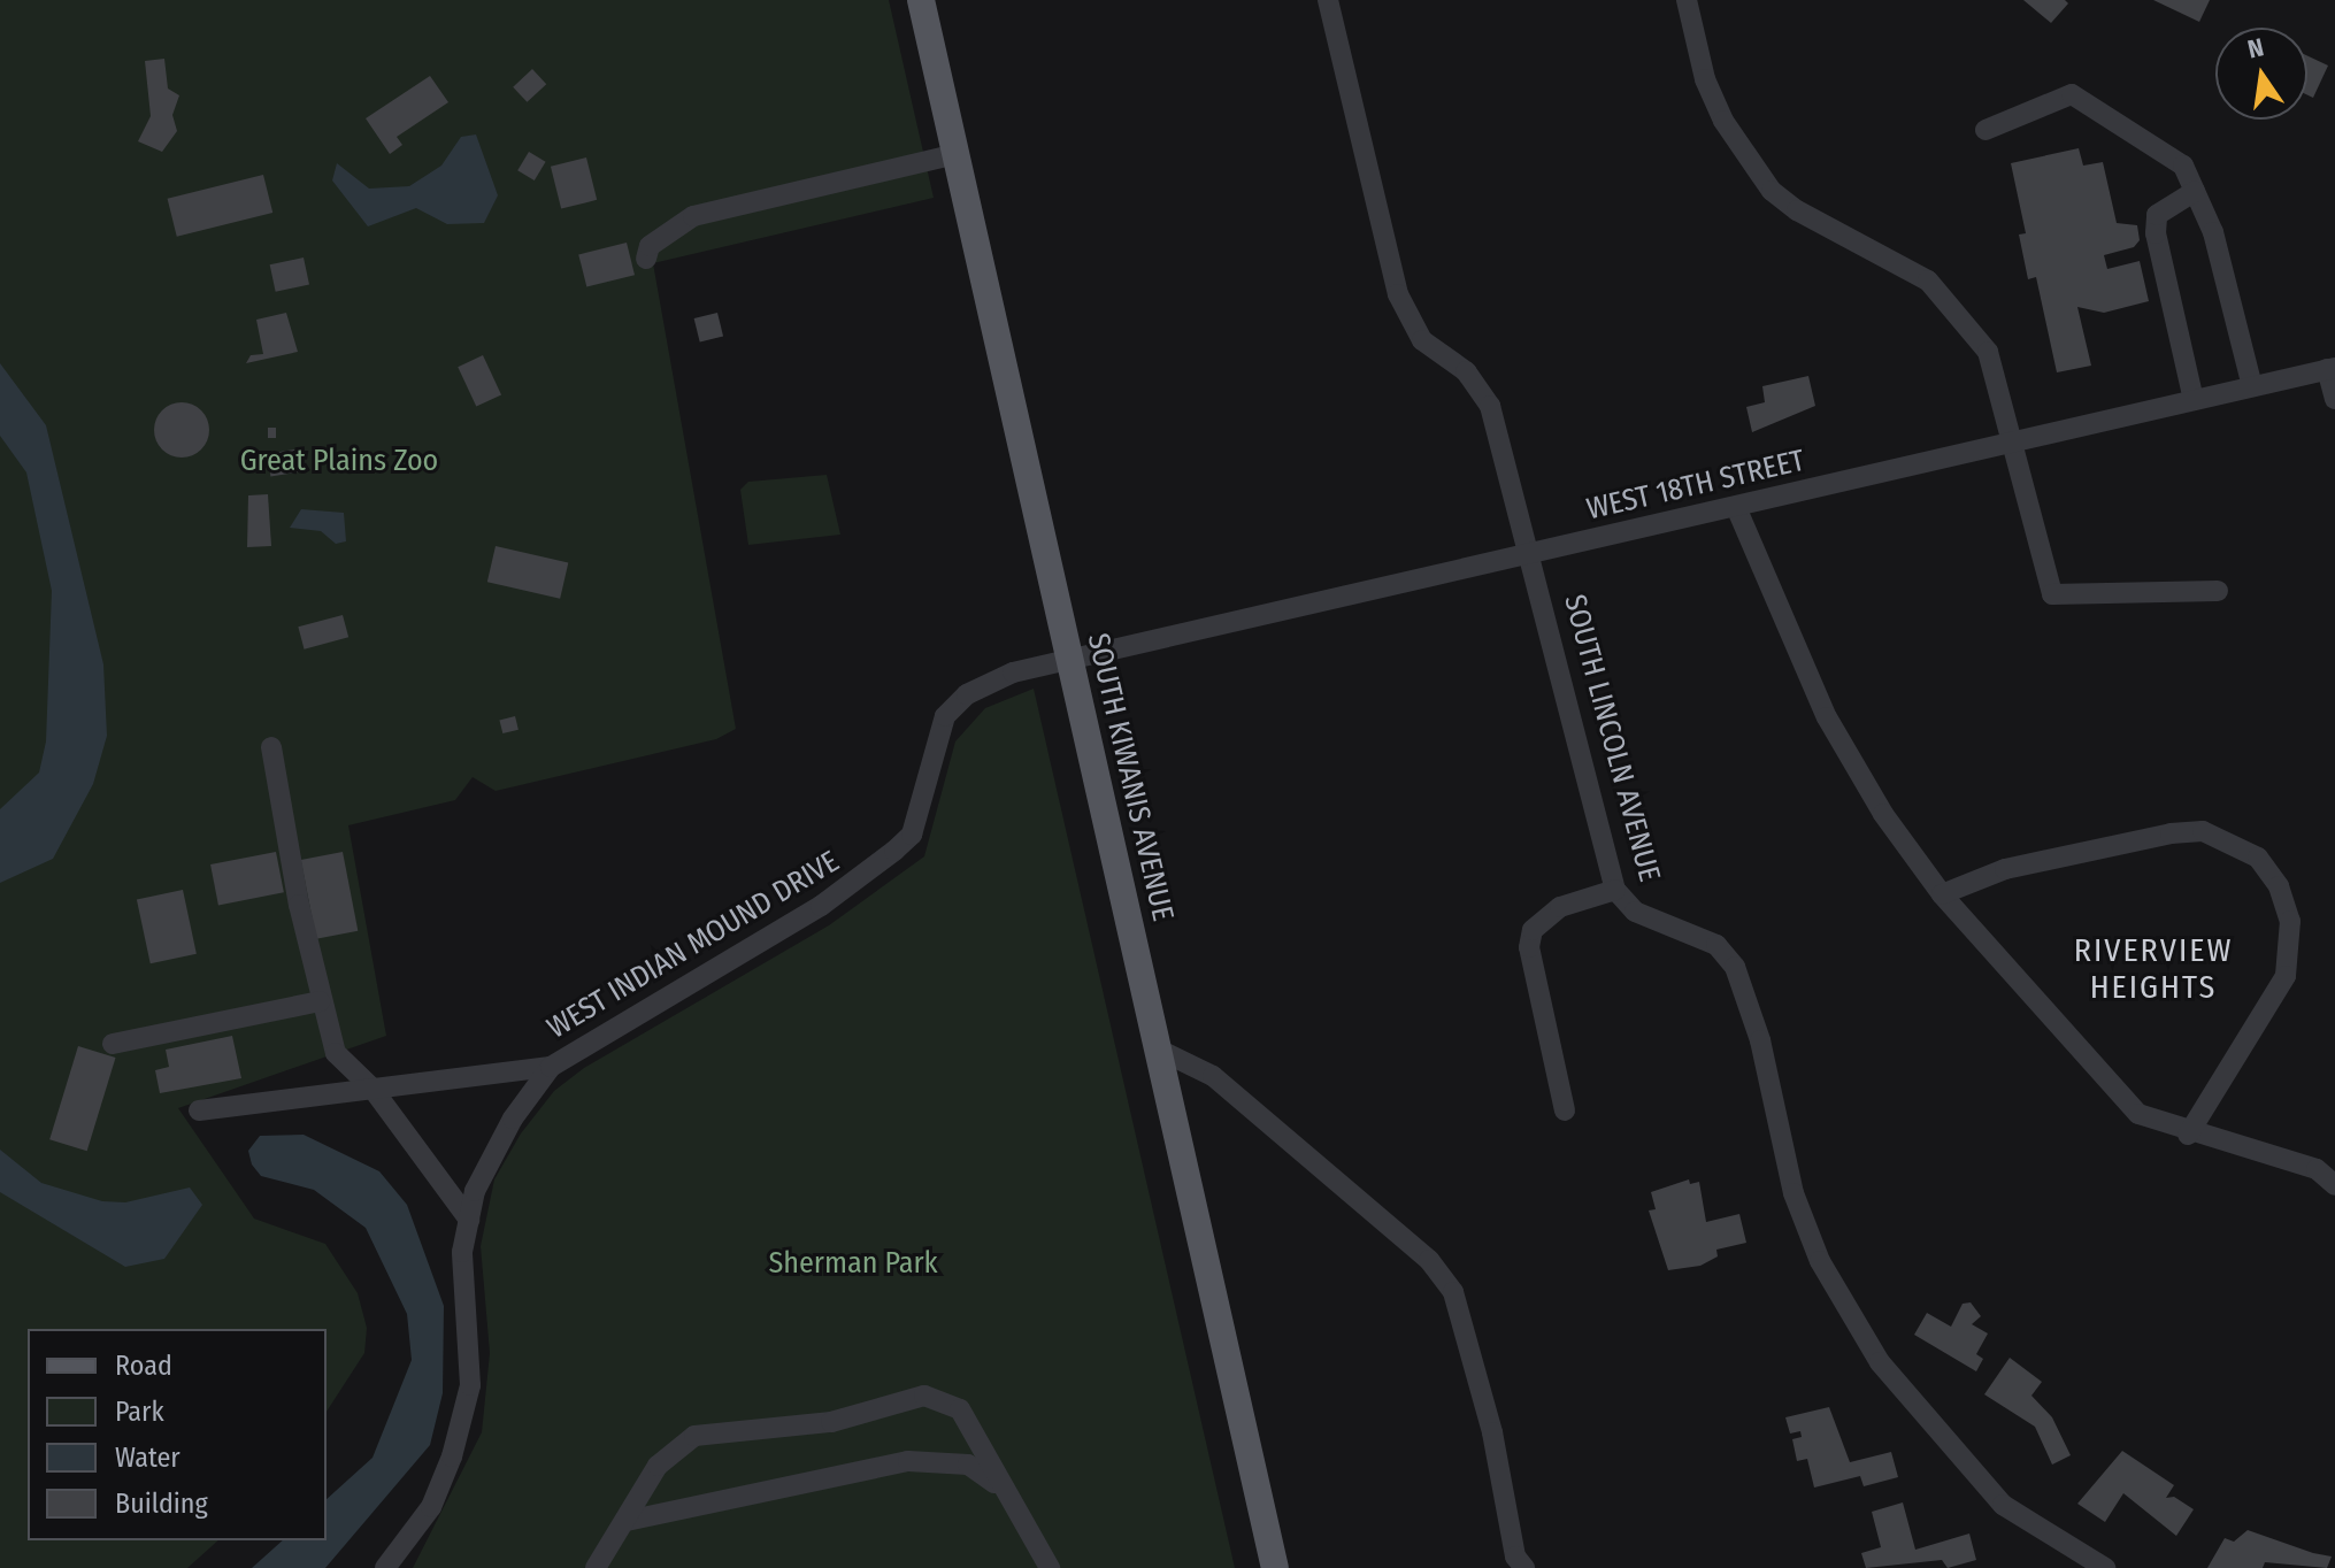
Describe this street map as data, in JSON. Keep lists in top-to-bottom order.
{
  "streets": {
    "main road": ["SOUTH KIWANIS AVENUE"],
    "street": ["WEST 18TH STREET", "SOUTH LINCOLN AVENUE", "WEST INDIAN MOUND DRIVE"]
  },
  "crossings": [
    ["WEST 18TH STREET", "SOUTH LINCOLN AVENUE"],
    ["WEST 18TH STREET", "SOUTH KIWANIS AVENUE"],
    ["WEST 18TH STREET", "WEST INDIAN MOUND DRIVE"],
    ["SOUTH KIWANIS AVENUE", "WEST INDIAN MOUND DRIVE"]
  ],
  "districts": ["RIVERVIEW HEIGHTS"],
  "parks": ["Great Plains Zoo", "Sherman Park"],
  "legend": [
    "Road",
    "Park",
    "Water",
    "Building"
  ],
  "north": "top"
}
